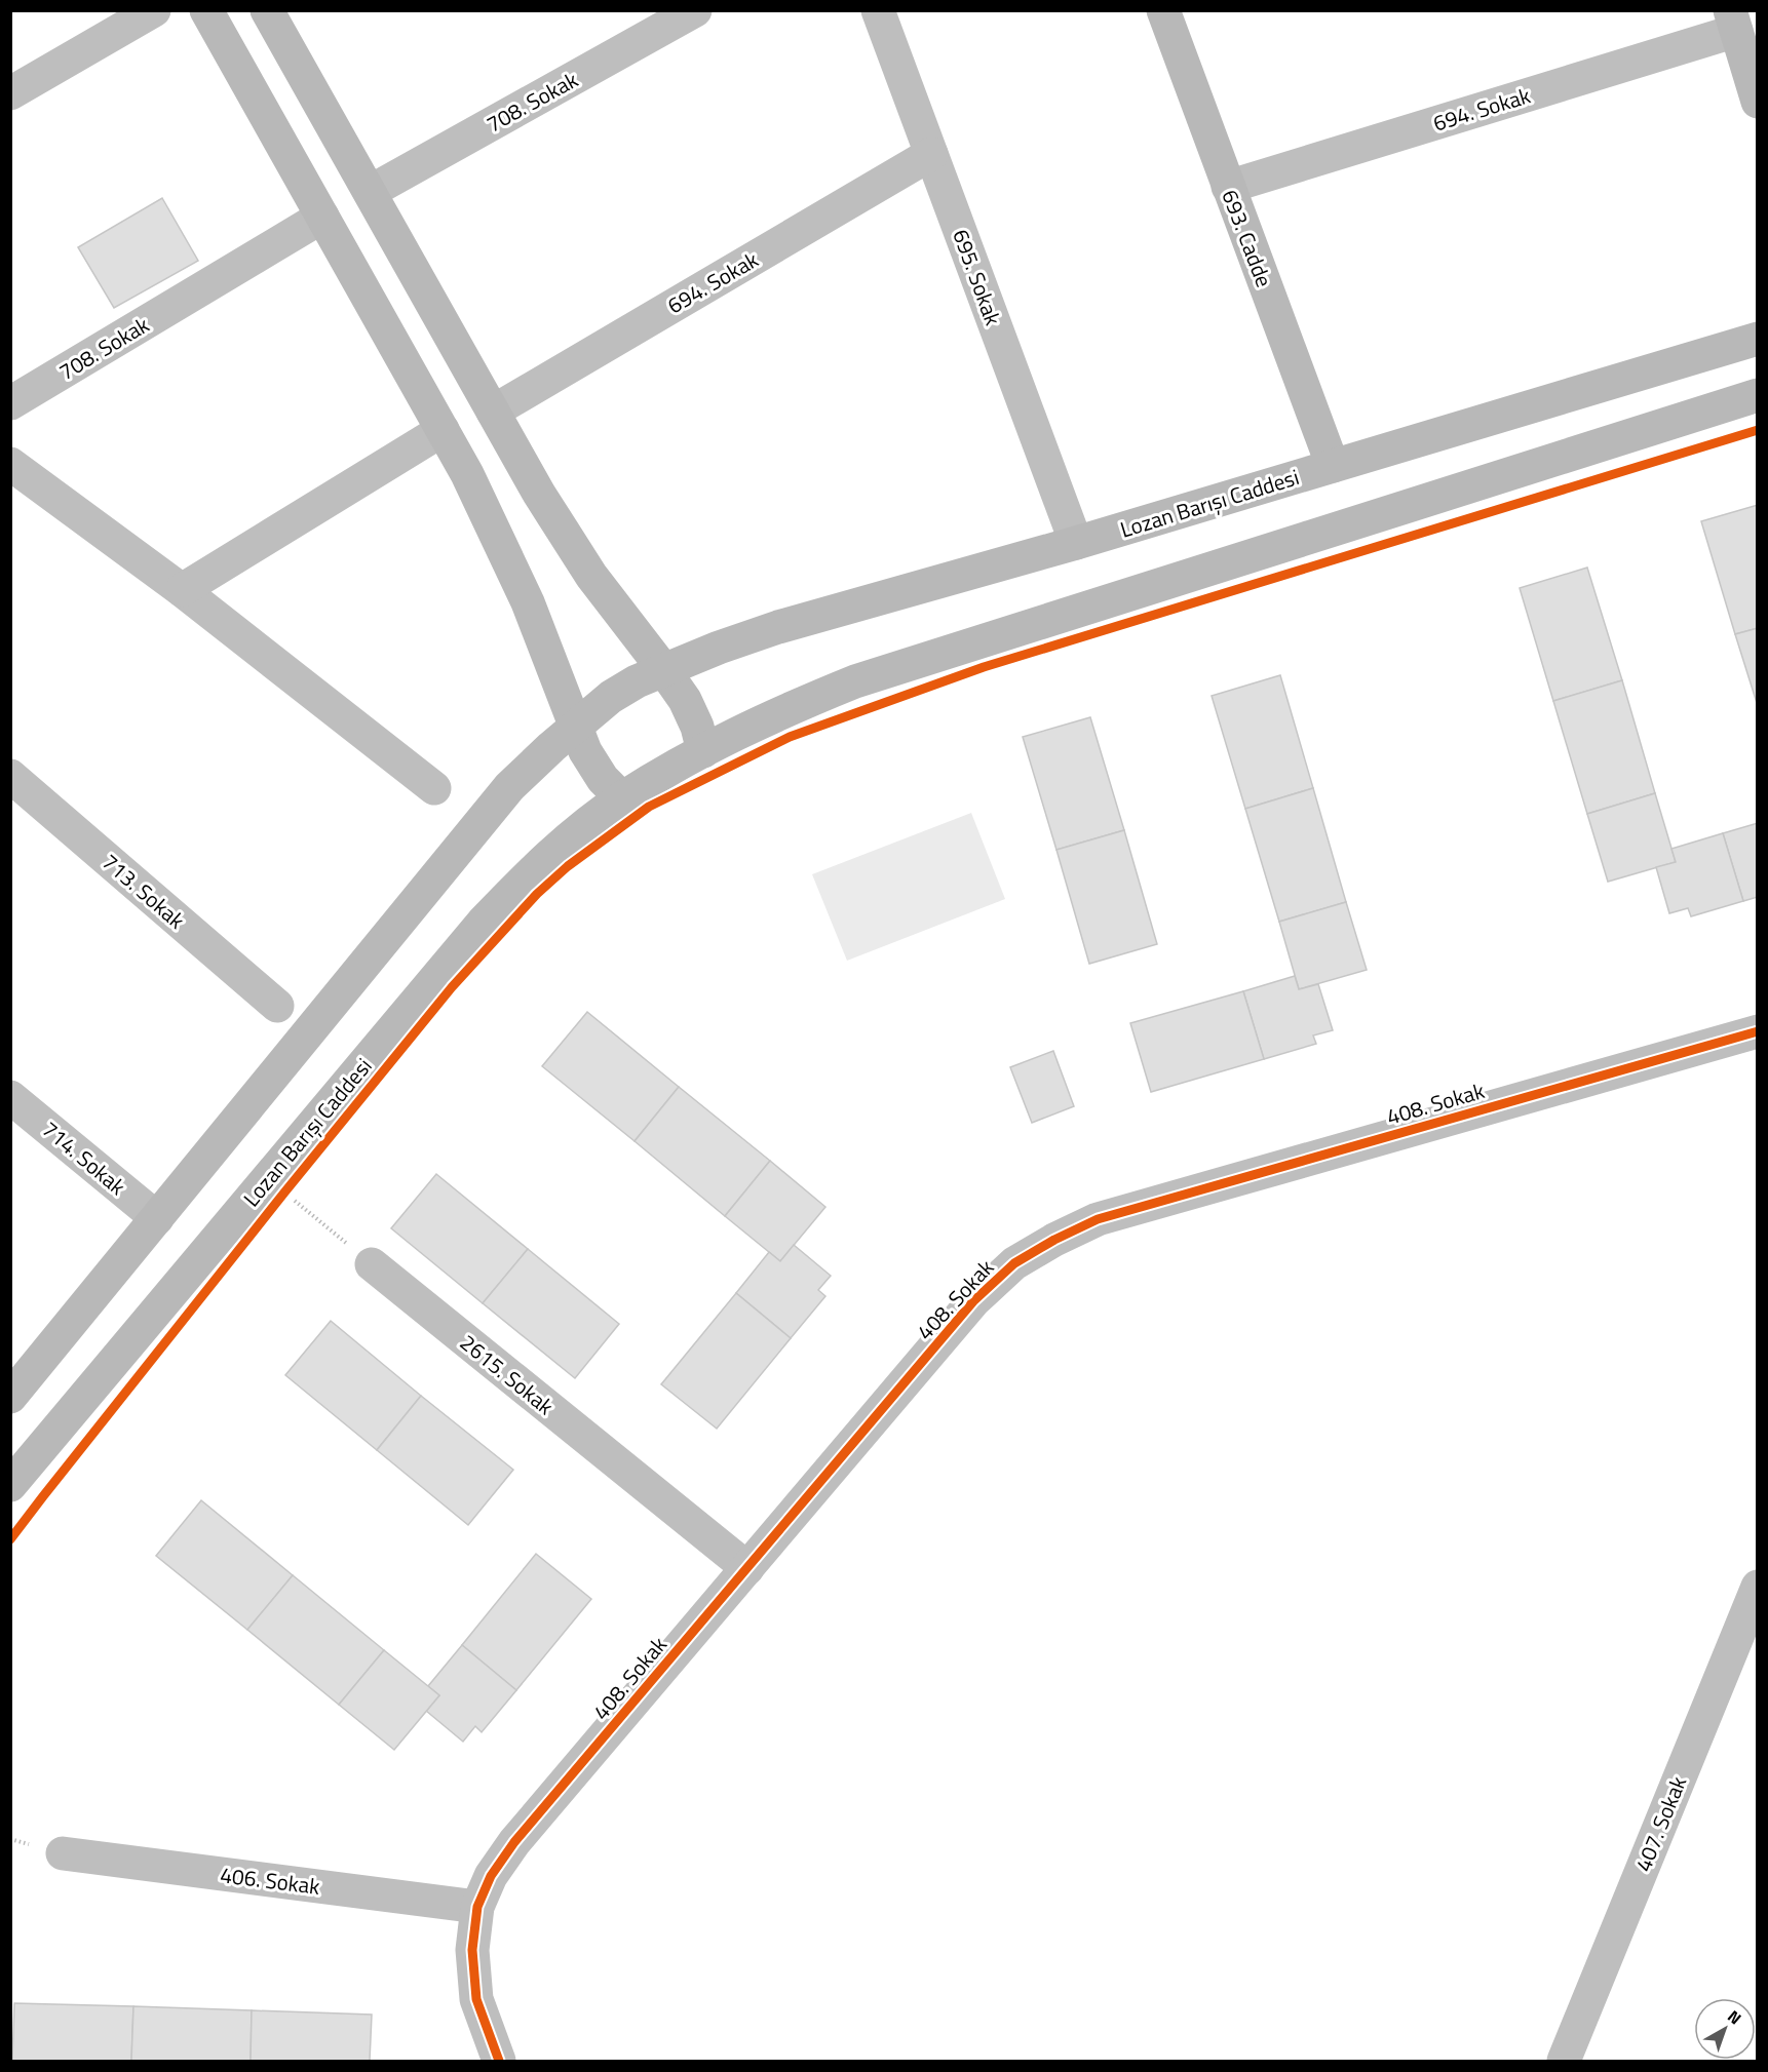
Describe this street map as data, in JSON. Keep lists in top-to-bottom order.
{
  "streets": {
    "main road": ["693. Cadde", "Lozan Barışı Caddesi"],
    "street": [
      "708. Sokak",
      "694. Sokak",
      "695. Sokak",
      "713. Sokak",
      "408. Sokak",
      "714. Sokak",
      "2615. Sokak",
      "407. Sokak",
      "406. Sokak"
    ]
  },
  "crossings": [
    ["694. Sokak", "693. Cadde"],
    ["694. Sokak", "695. Sokak"],
    ["693. Cadde", "Lozan Barışı Caddesi"],
    ["695. Sokak", "Lozan Barışı Caddesi"],
    ["Lozan Barışı Caddesi", "714. Sokak"],
    ["408. Sokak", "2615. Sokak"],
    ["408. Sokak", "406. Sokak"]
  ],
  "north": "top right"
}
